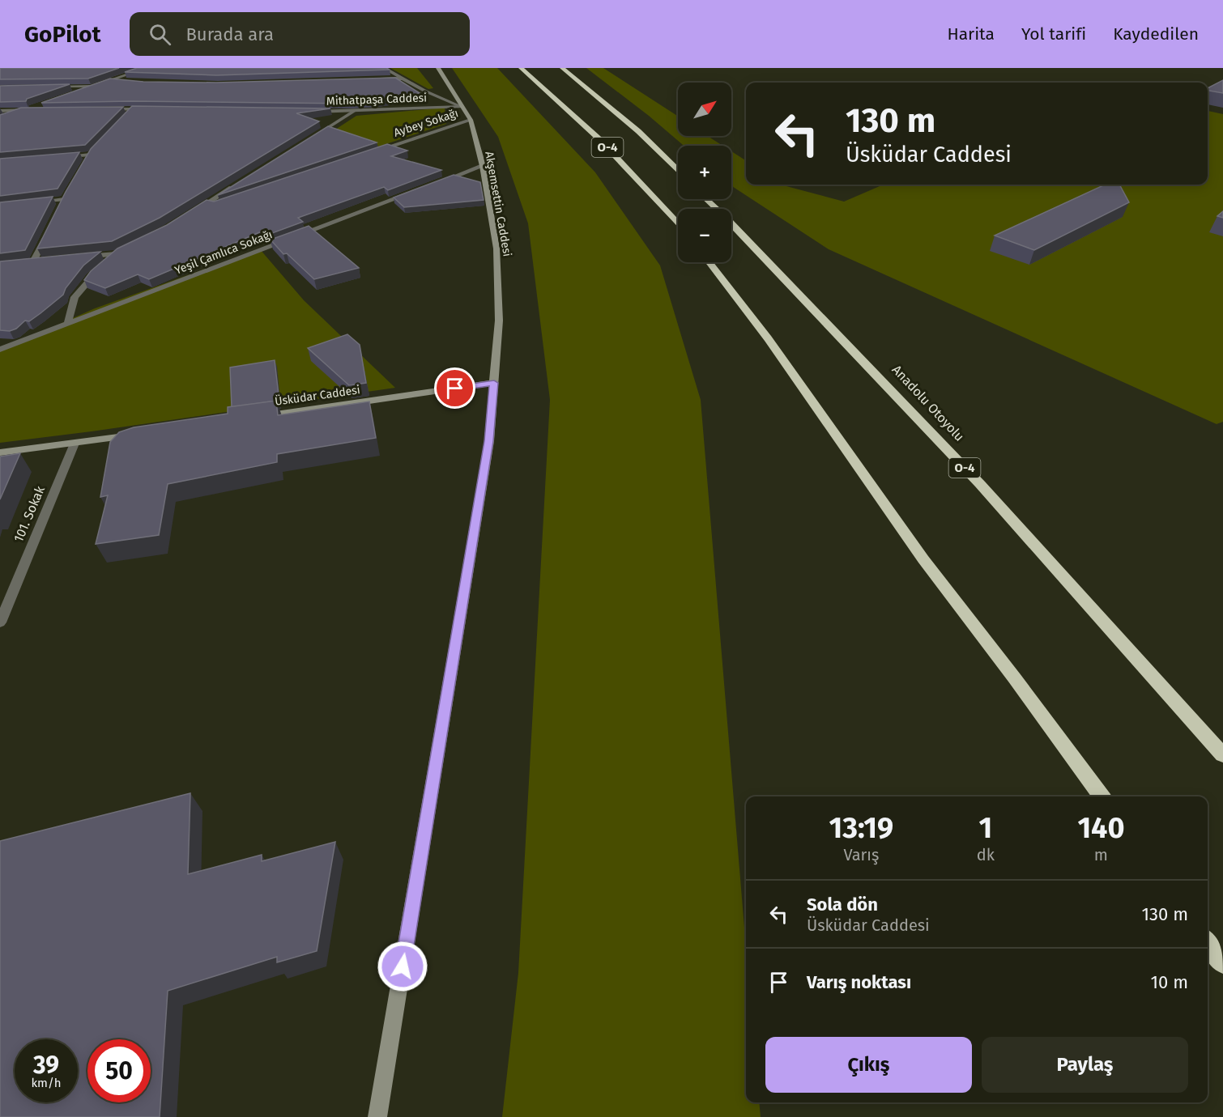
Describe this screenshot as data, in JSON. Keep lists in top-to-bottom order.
{
  "streets": {
    "highway": ["O-4", "Anadolu Otoyolu"],
    "main road": ["Akşemsettin Caddesi", "Üsküdar Caddesi"],
    "street": [
      "Mithatpaşa Caddesi",
      "Aybey Sokağı",
      "Yeşil Çamlıca Sokağı",
      "101. Sokak"
    ]
  },
  "crossings": [
    ["Mithatpaşa Caddesi", "Akşemsettin Caddesi"],
    ["Aybey Sokağı", "Akşemsettin Caddesi"],
    ["Akşemsettin Caddesi", "Üsküdar Caddesi"]
  ],
  "north": "top right",
  "page": {
    "header": "GoPilot",
    "search": "Burada ara",
    "nav": ["Harita", "Yol tarifi", "Kaydedilen"],
    "map_buttons": ["+", "−"],
    "turn": ["130 m", "Üsküdar Caddesi"],
    "eta": [
      "13:19",
      "Varış",
      "1",
      "dk",
      "140",
      "m"
    ],
    "list": [
      {
        "name": "Sola dön",
        "note": "Üsküdar Caddesi",
        "value": "130 m"
      },
      {
        "name": "Varış noktası",
        "value": "10 m"
      }
    ],
    "buttons": ["Çıkış", "Paylaş"],
    "speed": "39 km/h",
    "limit": "50"
  }
}
